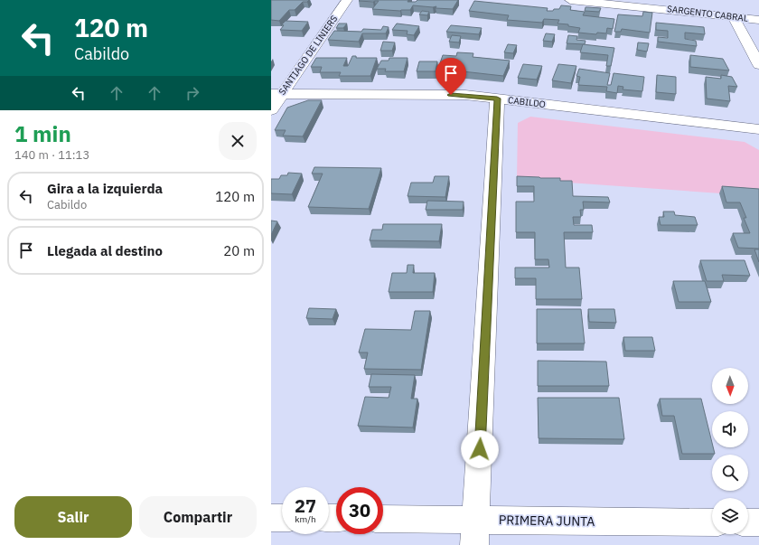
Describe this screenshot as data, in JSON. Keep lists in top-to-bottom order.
{
  "streets": {
    "street": [
      "SARGENTO CABRAL",
      "SANTIAGO DE LINIERS",
      "CABILDO",
      "PRIMERA JUNTA"
    ]
  },
  "crossings": [
    ["SANTIAGO DE LINIERS", "CABILDO"]
  ],
  "north": "bottom",
  "page": {
    "turn": ["120 m", "Cabildo"],
    "heading": ["1 min", "140 m · 11:13"],
    "list": [
      {
        "name": "Gira a la izquierda",
        "note": "Cabildo",
        "value": "120 m"
      },
      {
        "name": "Llegada al destino",
        "value": "20 m"
      }
    ],
    "speed": "27 km/h",
    "limit": "30",
    "buttons": ["Salir", "Compartir"]
  }
}
